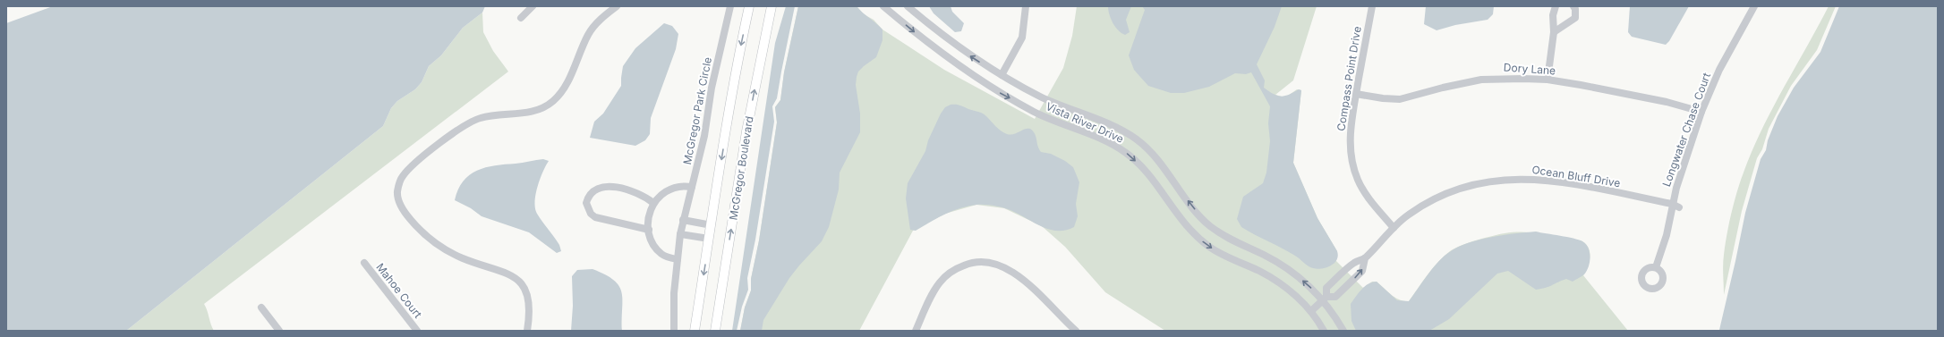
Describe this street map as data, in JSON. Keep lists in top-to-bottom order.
{
  "streets": {
    "main road": ["McGregor Boulevard"],
    "street": [
      "Dory Lane",
      "Compass Point Drive",
      "McGregor Park Circle",
      "Vista River Drive",
      "Longwater Chase Court",
      "Ocean Bluff Drive",
      "Mahoe Court"
    ]
  },
  "crossings": [
    ["Dory Lane", "Compass Point Drive"],
    ["Dory Lane", "Longwater Chase Court"],
    ["Compass Point Drive", "Ocean Bluff Drive"],
    ["Vista River Drive", "Ocean Bluff Drive"],
    ["Longwater Chase Court", "Ocean Bluff Drive"]
  ]
}
